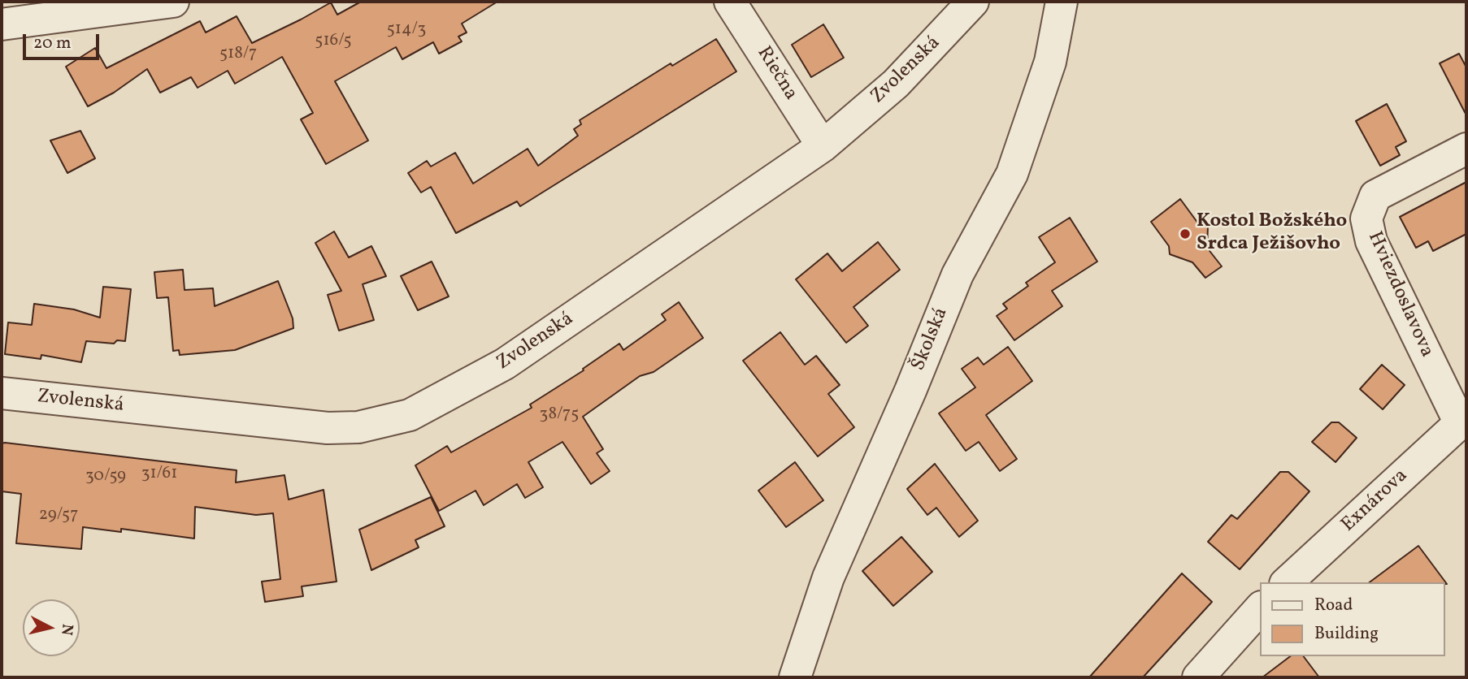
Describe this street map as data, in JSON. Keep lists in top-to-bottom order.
{
  "streets": {
    "street": [
      "Zvolenská",
      "Riečna",
      "Hviezdoslavova",
      "Školská",
      "Exnárova"
    ]
  },
  "crossings": [
    ["Zvolenská", "Riečna"],
    ["Hviezdoslavova", "Exnárova"]
  ],
  "places": ["Kostol Božského Srdca Ježišovho"],
  "house_numbers": [
    "514/3",
    "516/5",
    "518/7",
    "38/75",
    "31/61",
    "30/59",
    "29/57"
  ],
  "legend": ["Road", "Building"],
  "scale_bar": "20 m",
  "north": "right"
}
